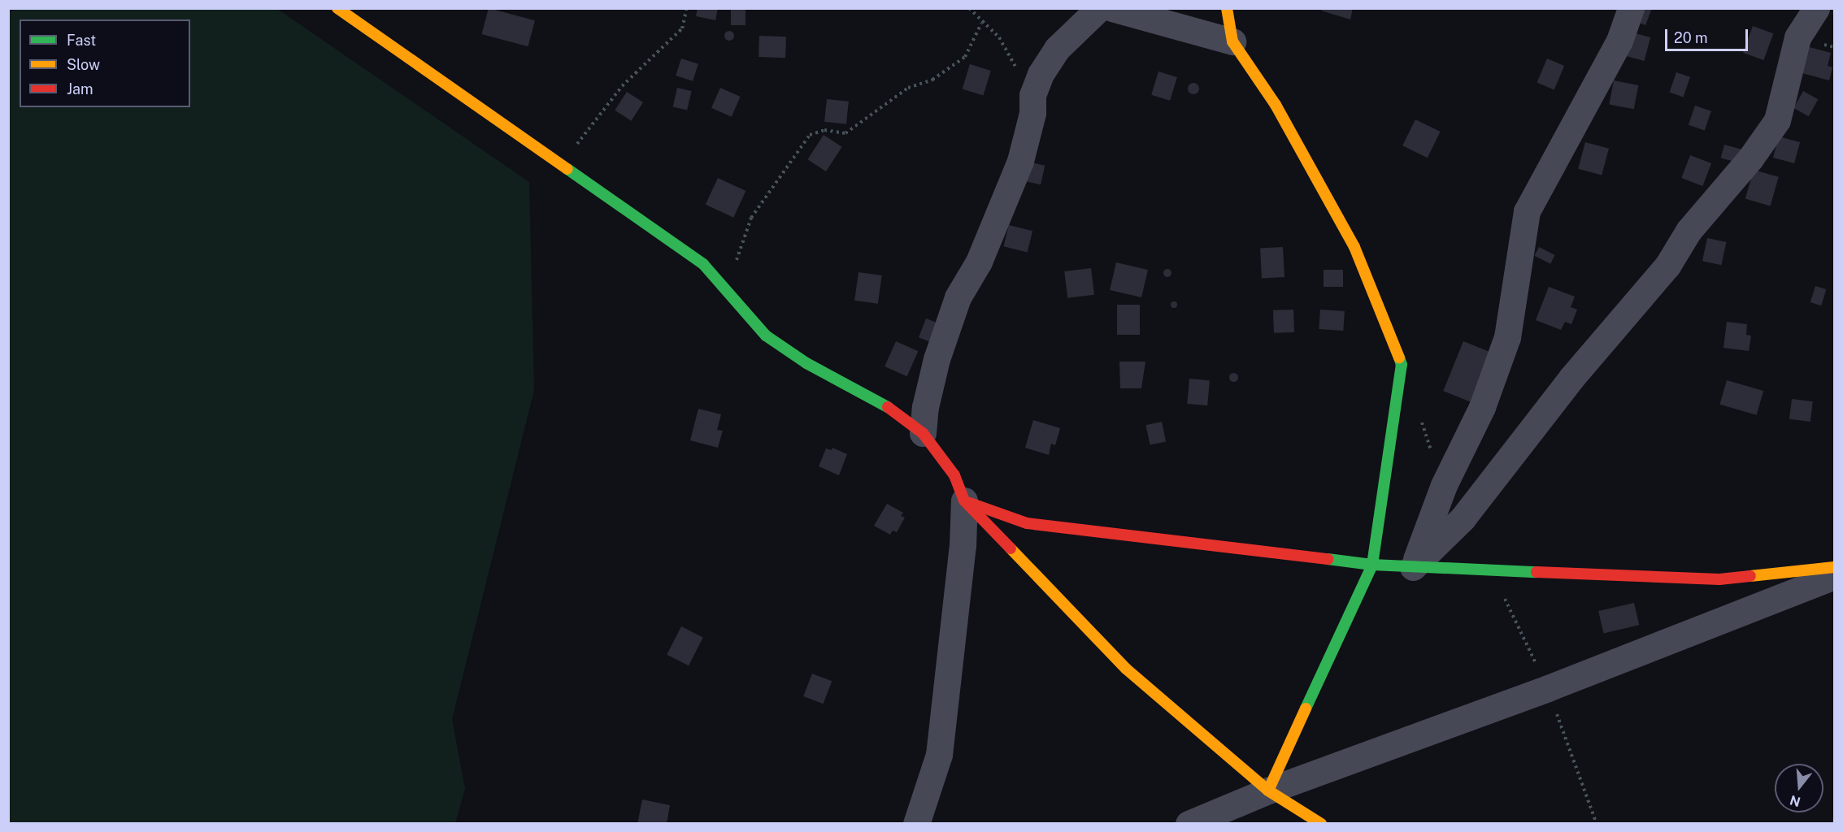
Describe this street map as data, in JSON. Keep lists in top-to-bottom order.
{
  "legend": ["Fast", "Slow", "Jam"],
  "scale_bar": "20 m",
  "north": "bottom"
}
